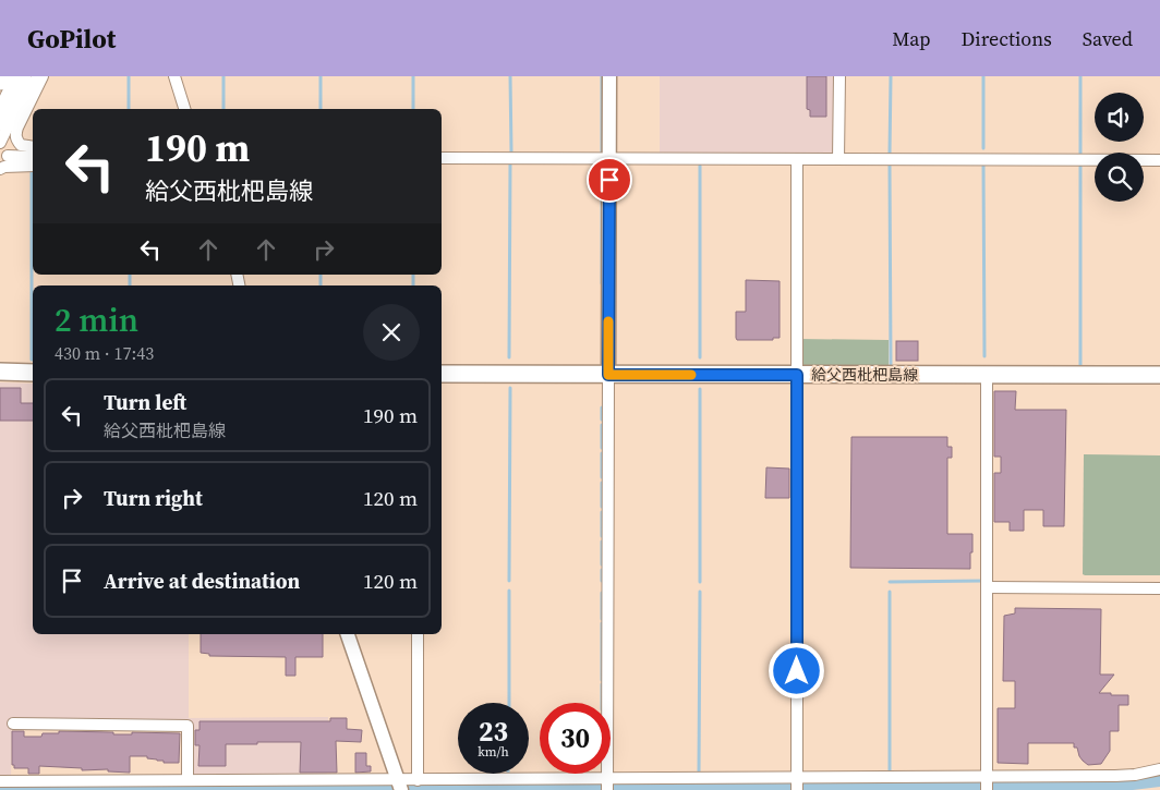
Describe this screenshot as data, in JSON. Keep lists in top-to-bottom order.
{
  "streets": {
    "main road": ["給父西枇杷島線"]
  },
  "page": {
    "header": "GoPilot",
    "nav": ["Map", "Directions", "Saved"],
    "turn": ["190 m", "給父西枇杷島線"],
    "heading": ["2 min", "430 m · 17:43"],
    "list": [
      {
        "name": "Turn left",
        "note": "給父西枇杷島線",
        "value": "190 m"
      },
      {
        "name": "Turn right",
        "value": "120 m"
      },
      {
        "name": "Arrive at destination",
        "value": "120 m"
      }
    ],
    "speed": "23 km/h",
    "limit": "30"
  }
}
